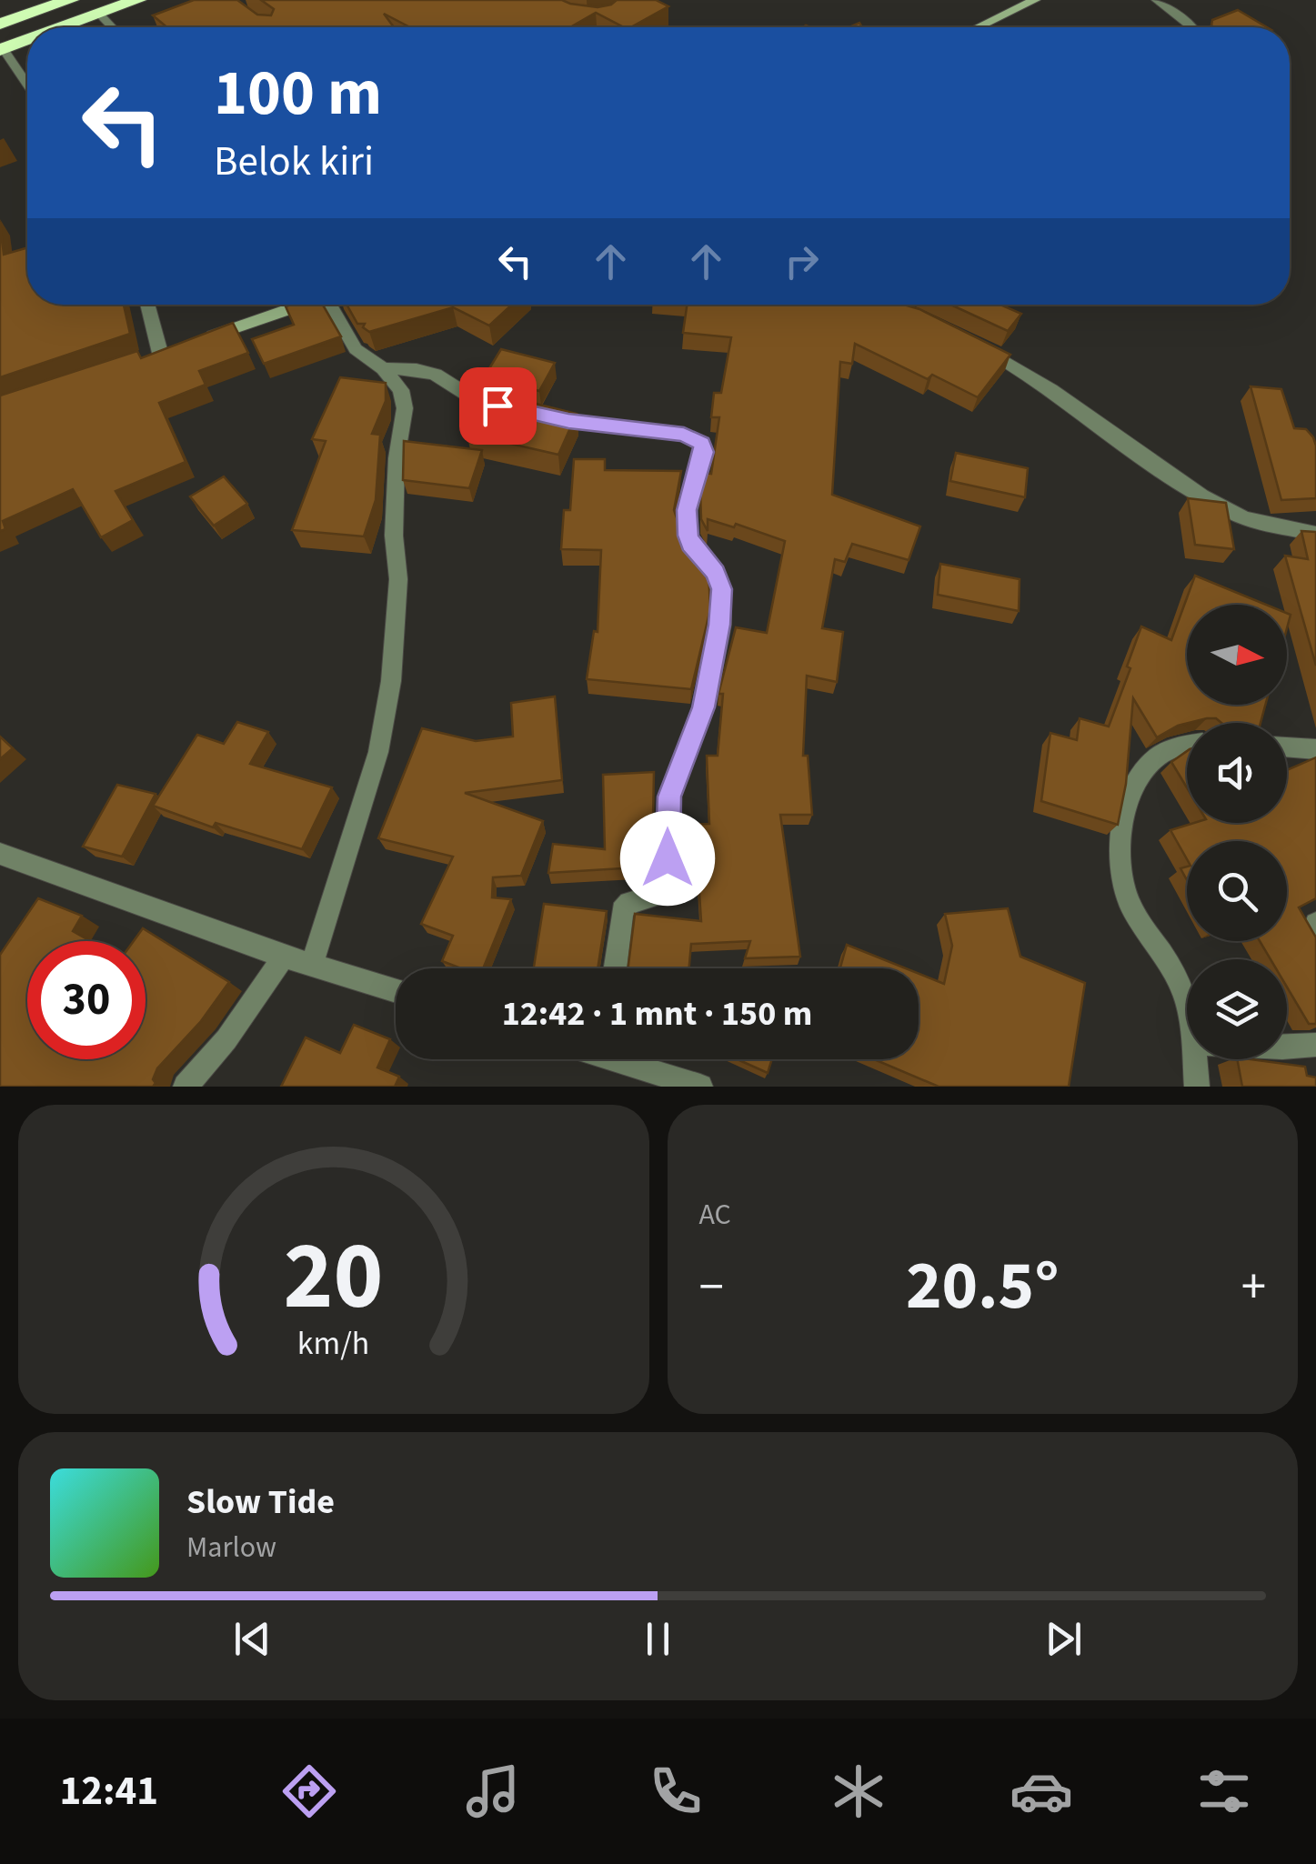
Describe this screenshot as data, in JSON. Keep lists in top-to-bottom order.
{
  "north": "right",
  "page": {
    "turn": ["100 m", "Belok kiri"],
    "limit": "30",
    "trip": "12:42 · 1 mnt · 150 m",
    "tile": "AC",
    "heat": ["−", "20.5°", "+"],
    "song": ["Slow Tide", "Marlow"],
    "tabs": "12:41",
    "gauge": ["20", "km/h"]
  }
}
